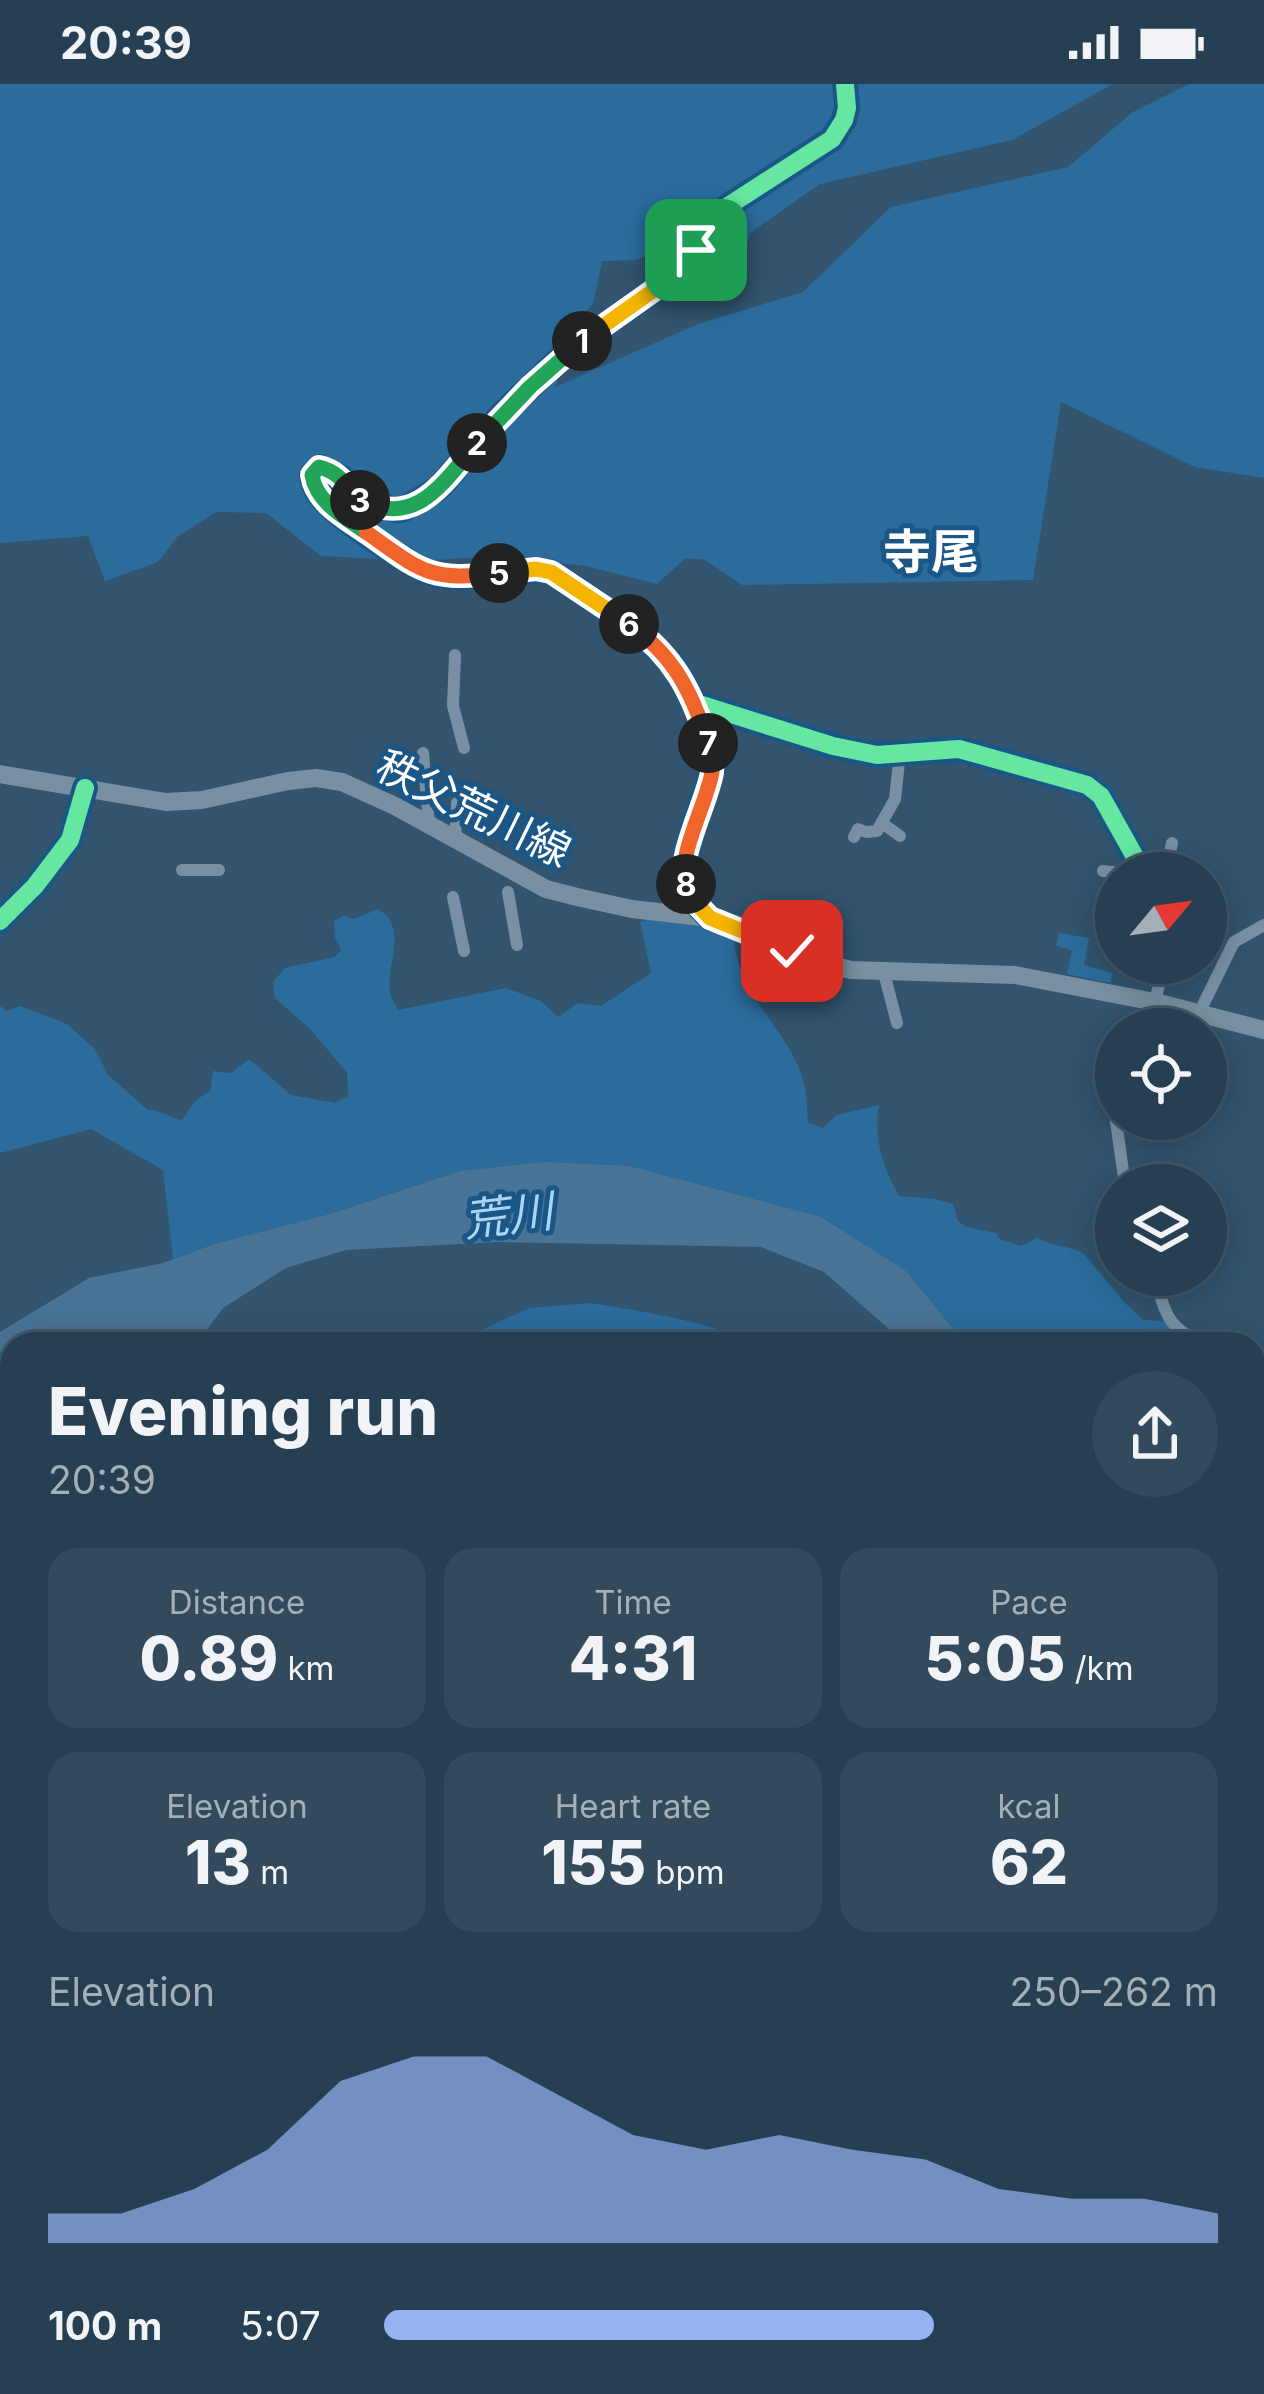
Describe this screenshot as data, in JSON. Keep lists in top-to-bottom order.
{
  "streets": {
    "main road": ["秩父荒川線"]
  },
  "districts": ["寺尾"],
  "water": ["荒川"],
  "north": "top right",
  "page": {
    "status": "20:39",
    "pins": [
      "1",
      "2",
      "3",
      "5",
      "6",
      "7",
      "8"
    ],
    "heading": ["Evening run", "20:39"],
    "stats": [
      ["Distance", "0.89 km"],
      ["Time", "4:31"],
      ["Pace", "5:05 /km"],
      ["Elevation", "13 m"],
      ["Heart rate", "155 bpm"],
      ["kcal", "62"]
    ],
    "chart": ["Elevation", "250–262 m"],
    "list": [
      {
        "name": "100 m",
        "note": "5:07"
      }
    ]
  }
}
